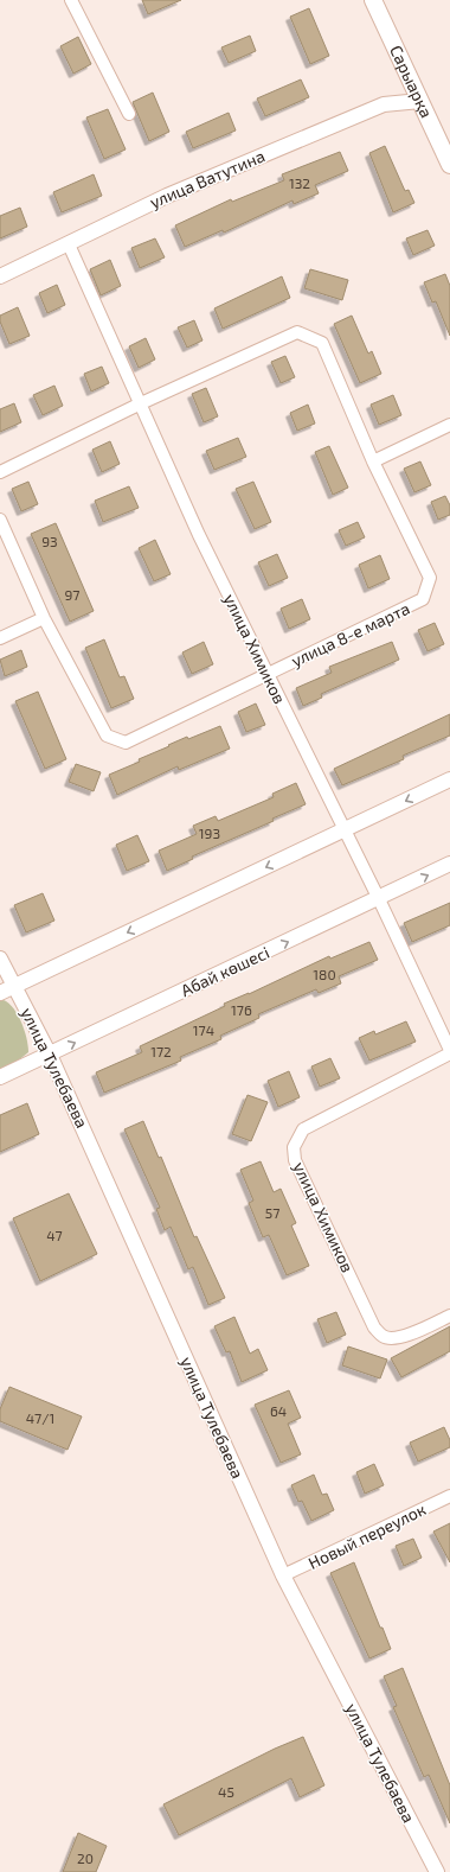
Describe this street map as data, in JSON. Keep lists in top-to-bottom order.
{
  "streets": {
    "main road": ["Сарыарқа"],
    "street": [
      "улица Ватутина",
      "улица 8-е марта",
      "улица Химиков",
      "Абай көшесі",
      "улица Тулебаева",
      "Новый переулок"
    ]
  },
  "crossings": [
    ["Сарыарқа", "улица Ватутина"],
    ["улица Ватутина", "улица Химиков"],
    ["улица 8-е марта", "улица Химиков"],
    ["улица Химиков", "Абай көшесі"],
    ["Абай көшесі", "улица Тулебаева"],
    ["улица Тулебаева", "Новый переулок"]
  ],
  "house_numbers": [
    "132",
    "93",
    "97",
    "193",
    "180",
    "176",
    "174",
    "172",
    "57",
    "47",
    "64",
    "47/1",
    "45",
    "20"
  ]
}
